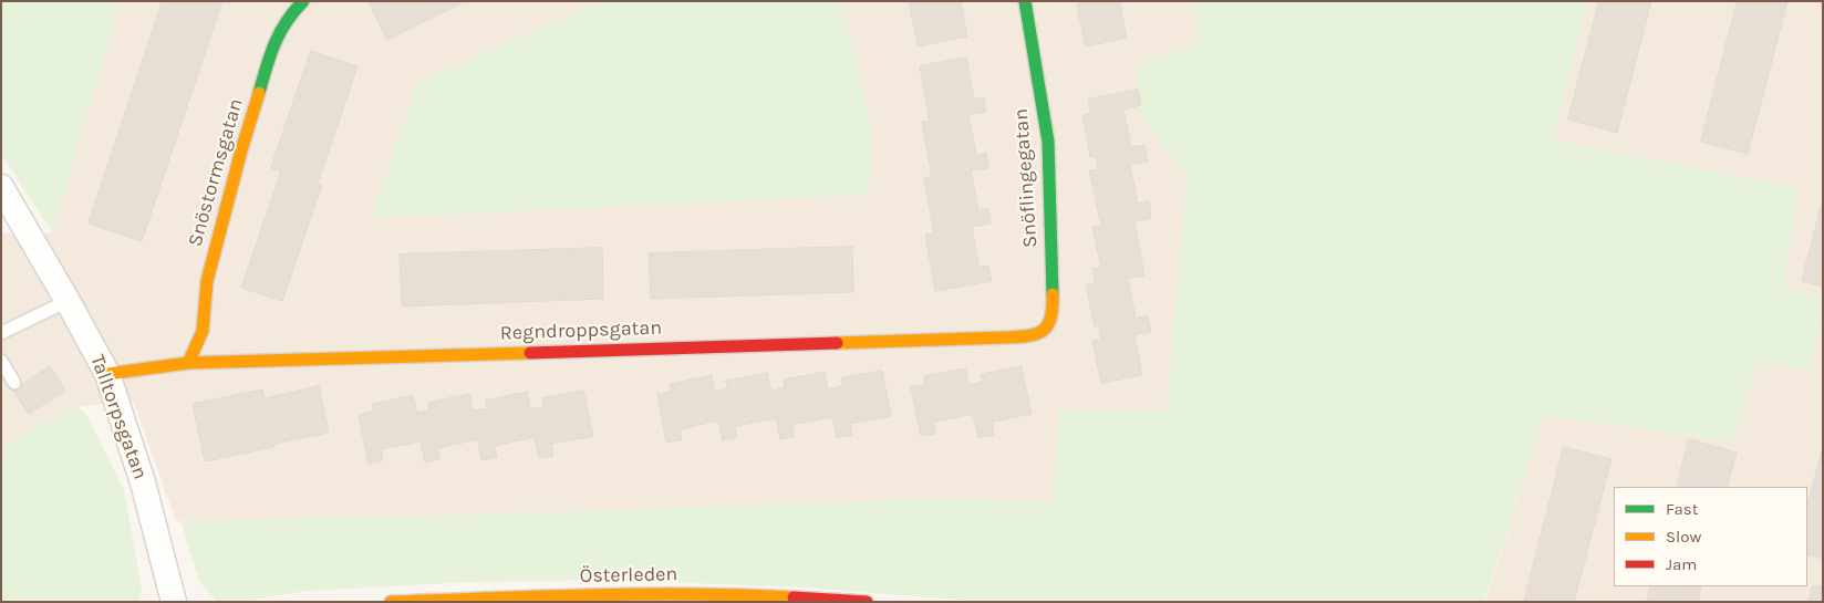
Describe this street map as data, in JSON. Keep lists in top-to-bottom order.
{
  "streets": {
    "street": [
      "Snöstormsgatan",
      "Snöflingegatan",
      "Regndroppsgatan",
      "Talltorpsgatan",
      "Österleden"
    ]
  },
  "crossings": [
    ["Snöstormsgatan", "Regndroppsgatan"],
    ["Snöflingegatan", "Regndroppsgatan"],
    ["Regndroppsgatan", "Talltorpsgatan"]
  ],
  "legend": ["Fast", "Slow", "Jam"]
}
